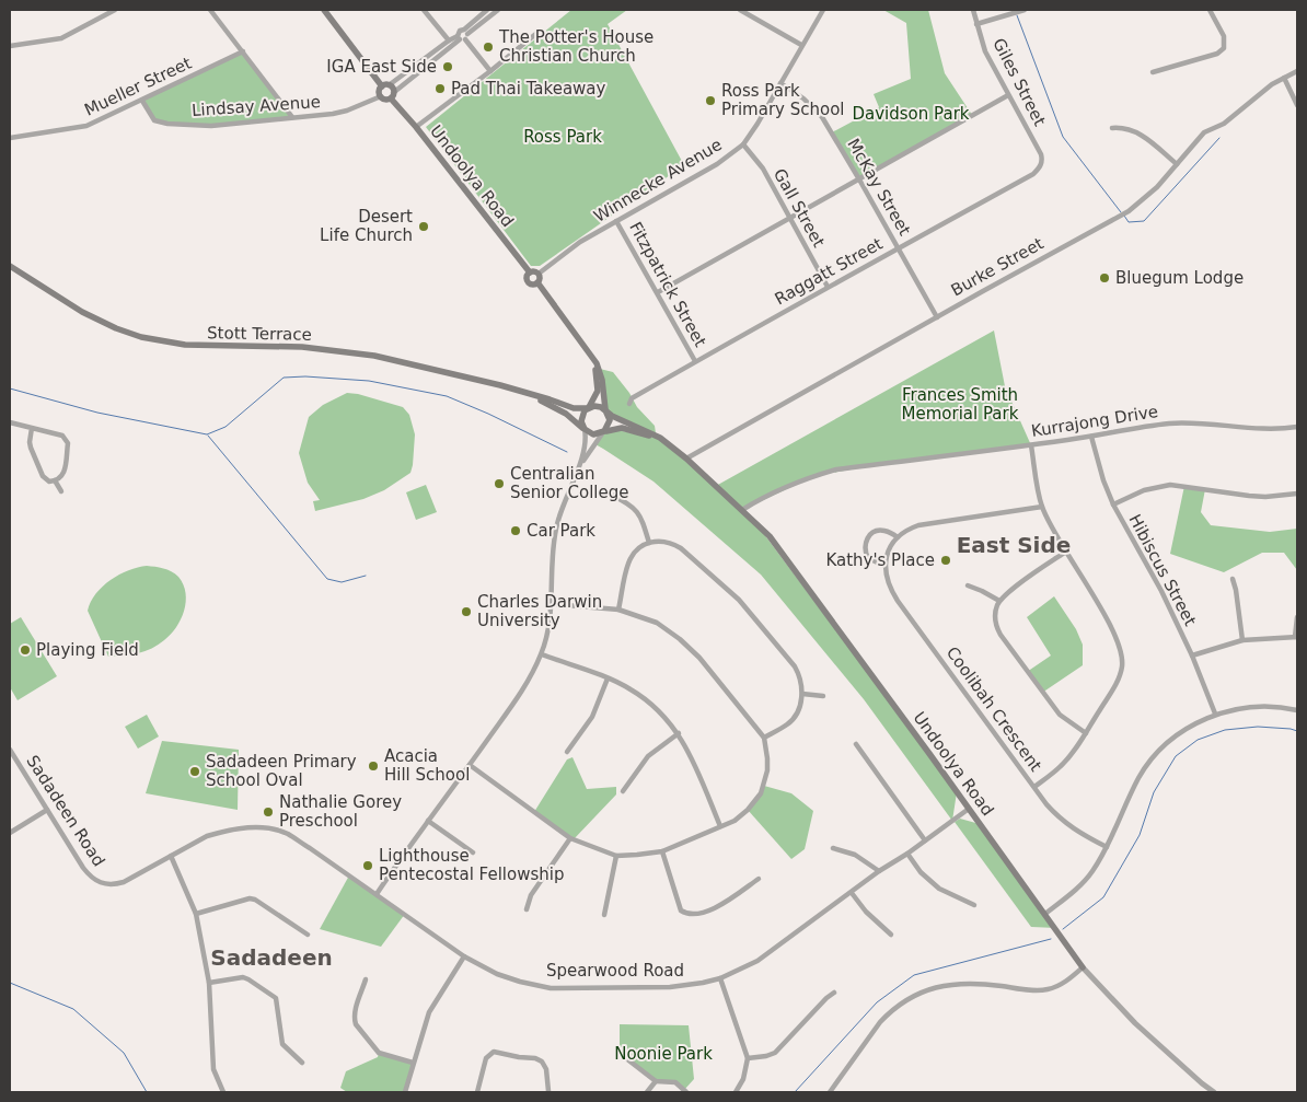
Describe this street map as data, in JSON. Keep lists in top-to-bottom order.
{
  "streets": {
    "main road": ["Undoolya Road", "Stott Terrace"],
    "street": [
      "Giles Street",
      "Mueller Street",
      "Lindsay Avenue",
      "Winnecke Avenue",
      "McKay Street",
      "Gall Street",
      "Burke Street",
      "Raggatt Street",
      "Fitzpatrick Street",
      "Kurrajong Drive",
      "Hibiscus Street",
      "Coolibah Crescent",
      "Sadadeen Road",
      "Spearwood Road"
    ]
  },
  "crossings": [
    ["Giles Street", "Raggatt Street"],
    ["Mueller Street", "Lindsay Avenue"],
    ["Undoolya Road", "Winnecke Avenue"],
    ["Undoolya Road", "Burke Street"],
    ["Undoolya Road", "Stott Terrace"],
    ["Undoolya Road", "Kurrajong Drive"],
    ["Undoolya Road", "Spearwood Road"],
    ["Winnecke Avenue", "McKay Street"],
    ["Winnecke Avenue", "Gall Street"],
    ["Winnecke Avenue", "Fitzpatrick Street"],
    ["McKay Street", "Burke Street"],
    ["McKay Street", "Raggatt Street"],
    ["Gall Street", "Raggatt Street"],
    ["Raggatt Street", "Fitzpatrick Street"],
    ["Kurrajong Drive", "Hibiscus Street"],
    ["Sadadeen Road", "Spearwood Road"]
  ],
  "districts": ["East Side", "Sadadeen"],
  "parks": [
    "Davidson Park",
    "Ross Park",
    "Frances Smith Memorial Park",
    "Noonie Park"
  ],
  "places": [
    "The Potter's House Christian Church",
    "IGA East Side",
    "Pad Thai Takeaway",
    "Ross Park Primary School",
    "Desert Life Church",
    "Bluegum Lodge",
    "Centralian Senior College",
    "Car Park",
    "Kathy's Place",
    "Charles Darwin University",
    "Playing Field",
    "Acacia Hill School",
    "Sadadeen Primary School Oval",
    "Nathalie Gorey Preschool",
    "Lighthouse Pentecostal Fellowship"
  ]
}
